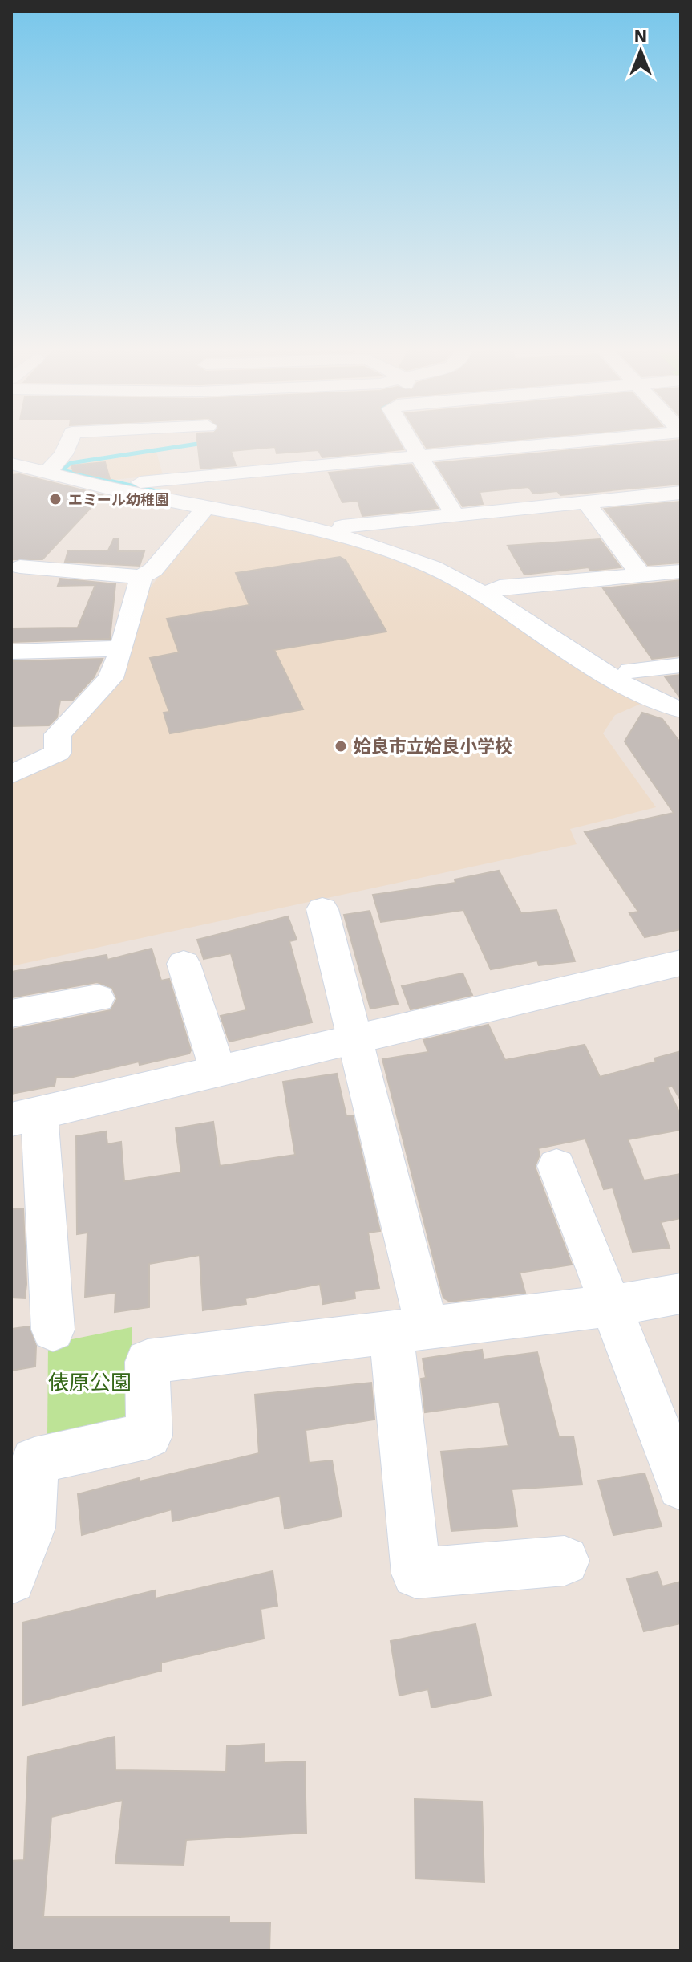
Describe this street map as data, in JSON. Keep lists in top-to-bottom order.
{
  "parks": ["俵原公園"],
  "places": ["エミール幼稚園", "姶良市立姶良小学校"],
  "north": "top"
}
